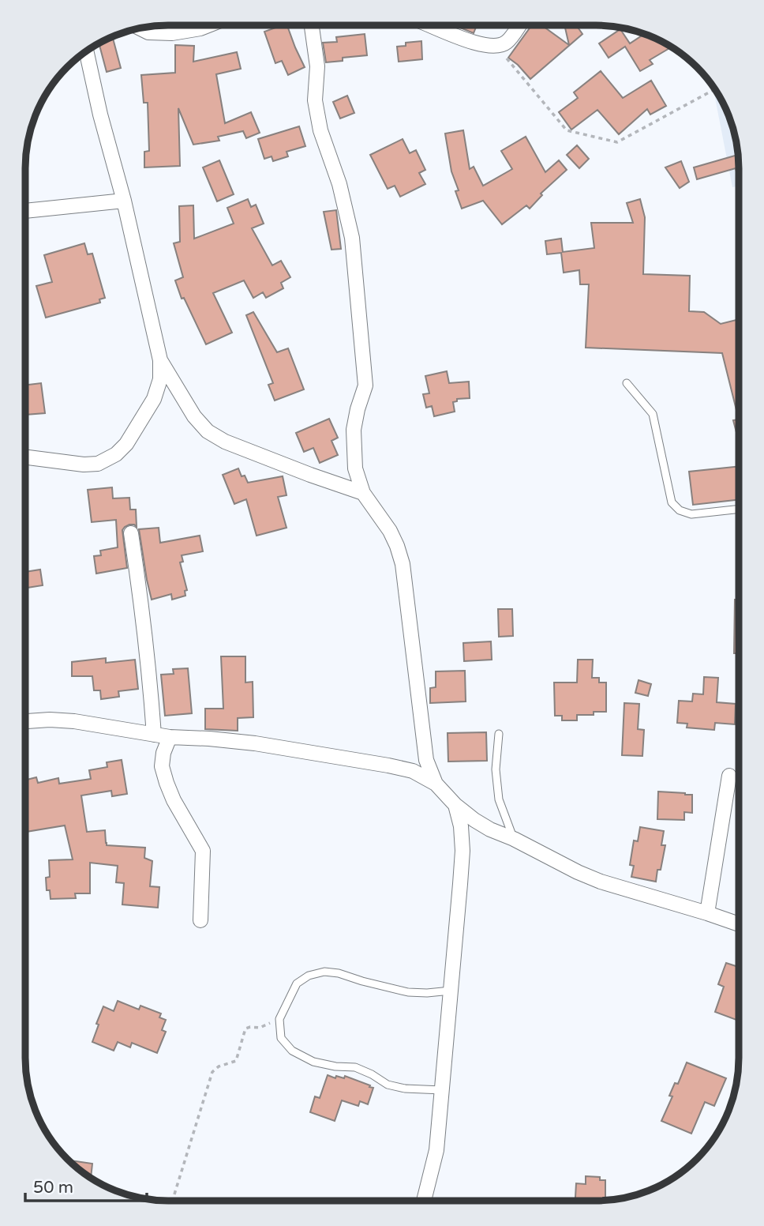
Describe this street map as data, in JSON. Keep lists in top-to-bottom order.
{
  "scale_bar": "50 m"
}
